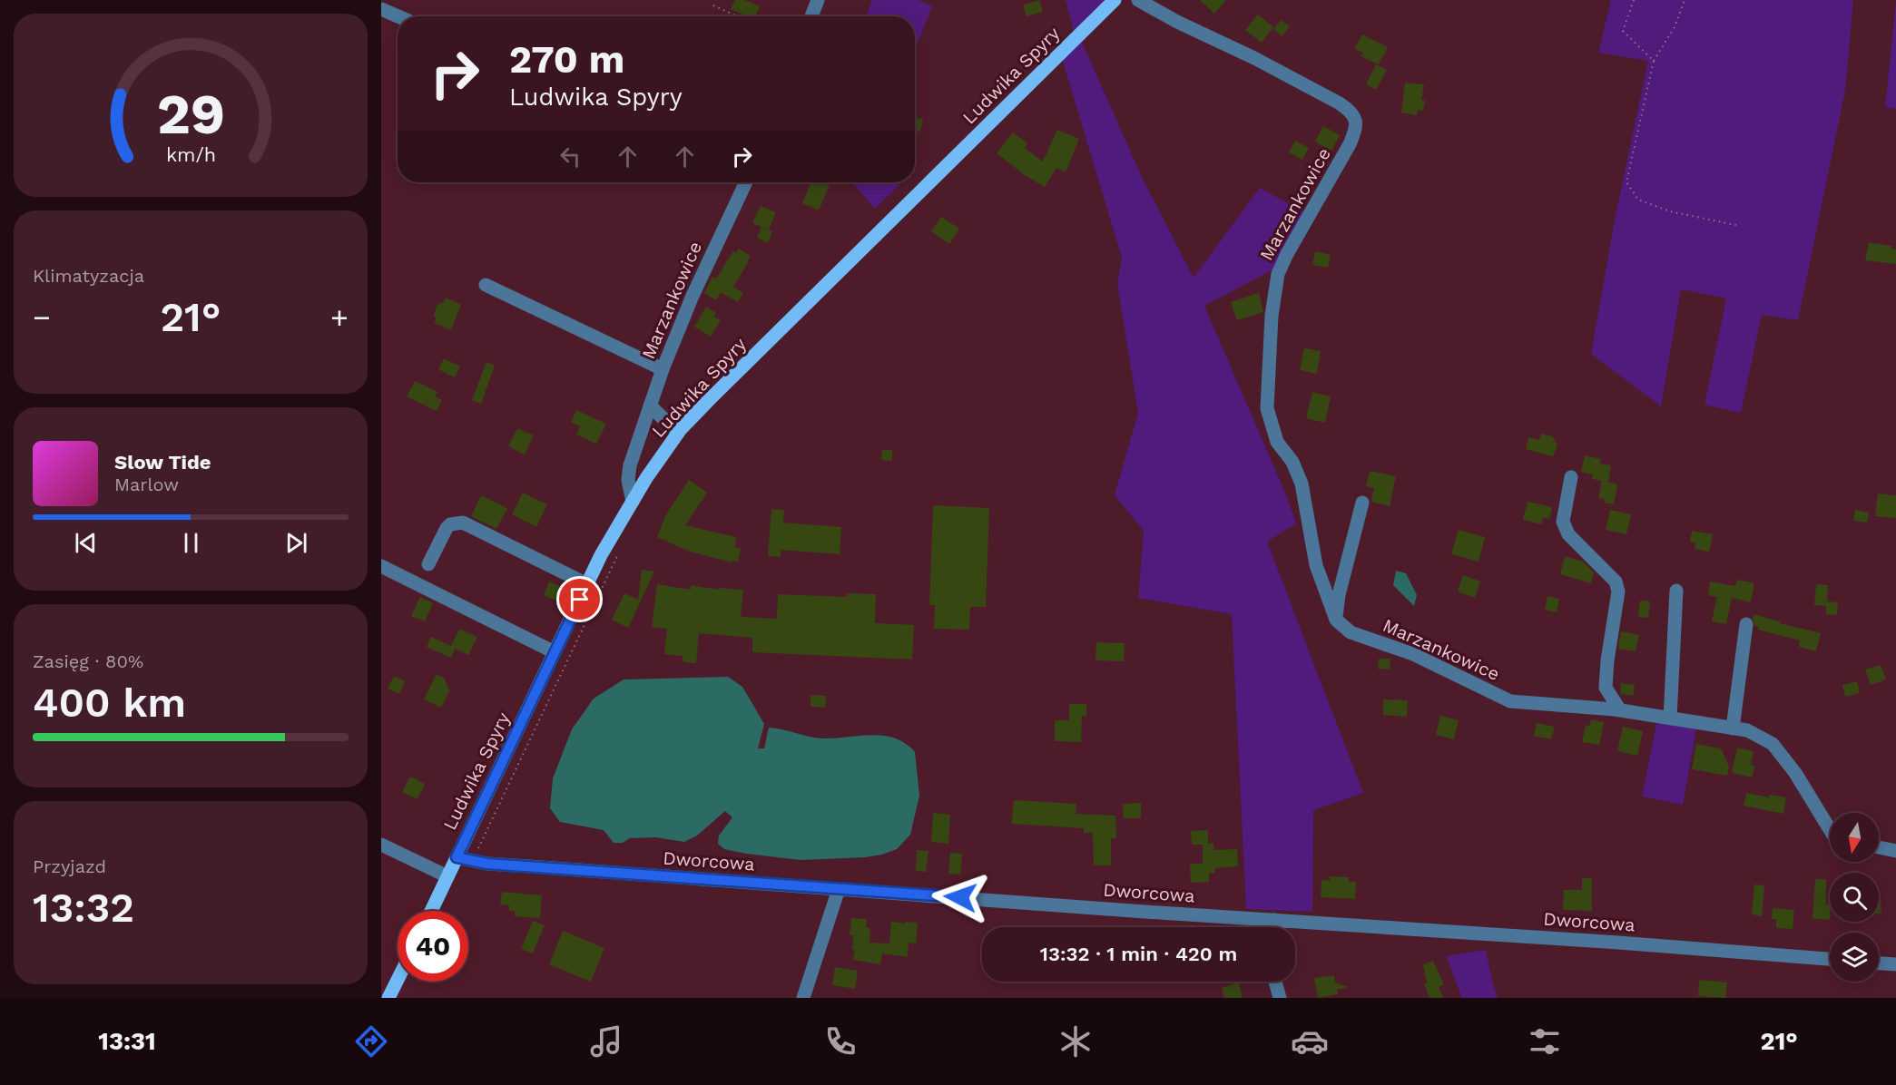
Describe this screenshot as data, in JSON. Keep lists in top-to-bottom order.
{
  "streets": {
    "main road": ["Ludwika Spyry"],
    "street": ["Marzankowice", "Dworcowa"]
  },
  "crossings": [
    ["Ludwika Spyry", "Marzankowice"],
    ["Ludwika Spyry", "Dworcowa"]
  ],
  "north": "bottom",
  "page": {
    "turn": ["270 m", "Ludwika Spyry"],
    "tile": [
      "Klimatyzacja",
      ["Zasięg · 80%", "400 km"],
      ["Przyjazd", "13:32"]
    ],
    "heat": ["−", "21°", "+"],
    "song": ["Slow Tide", "Marlow"],
    "limit": "40",
    "trip": "13:32 · 1 min · 420 m",
    "tabs": ["13:31", "21°"],
    "gauge": ["29", "km/h"]
  }
}
